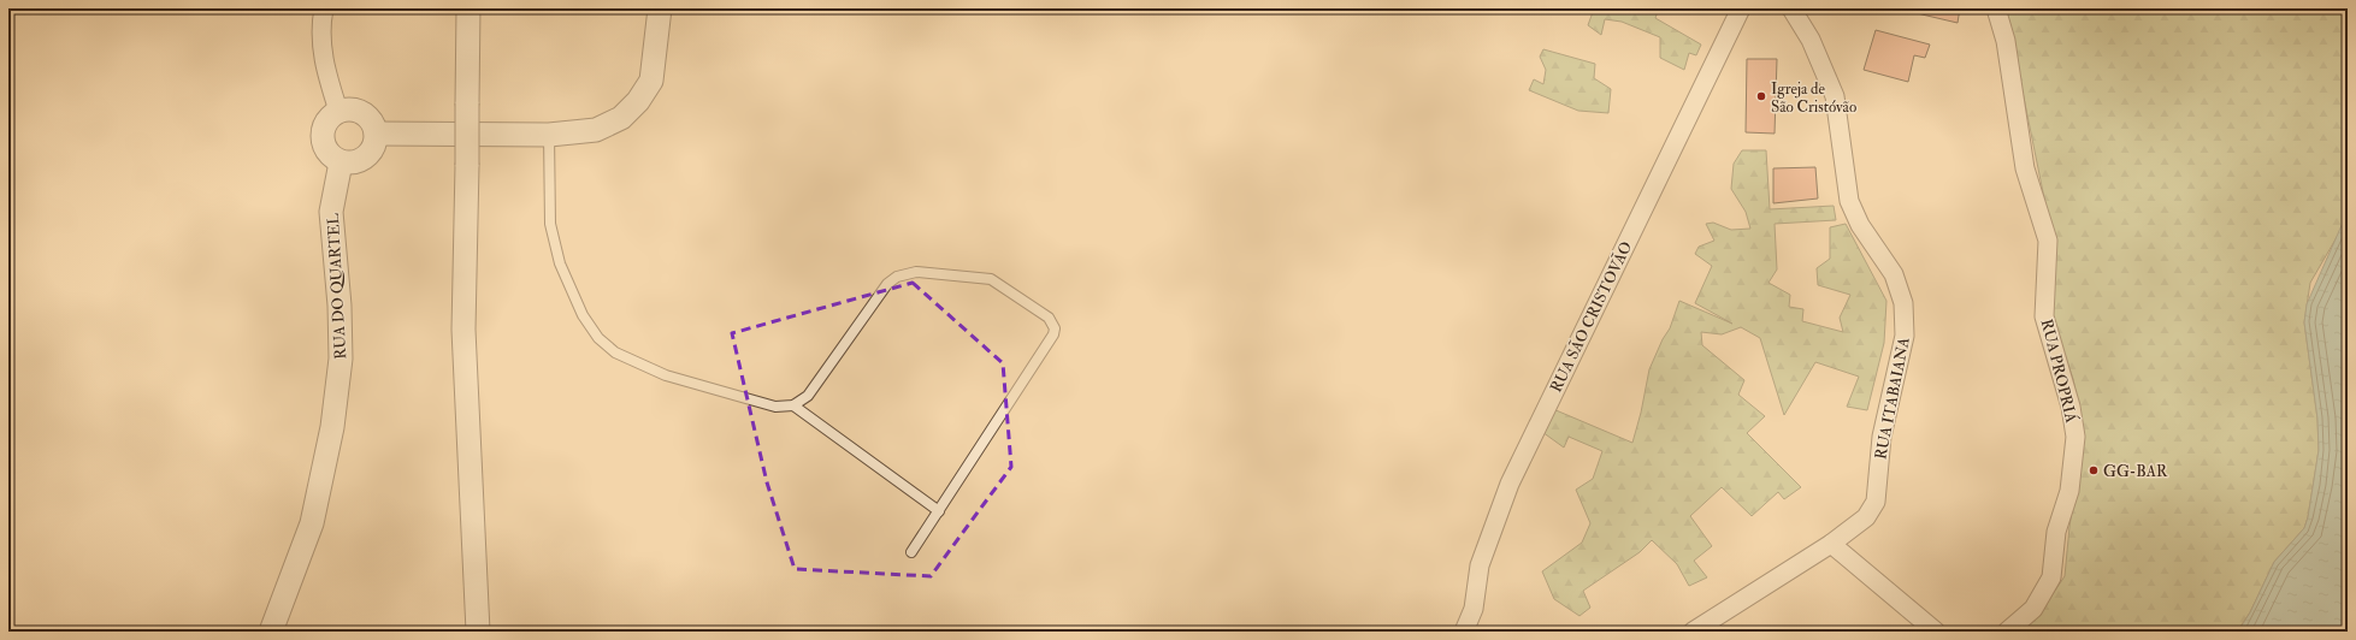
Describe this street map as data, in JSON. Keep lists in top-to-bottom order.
{
  "streets": {
    "street": [
      "RUA DO QUARTEL",
      "RUA SÃO CRISTOVÃO",
      "RUA PROPRIÁ",
      "RUA ITABAIANA"
    ]
  },
  "places": ["Igreja de São Cristóvão", "GG-BAR"]
}
